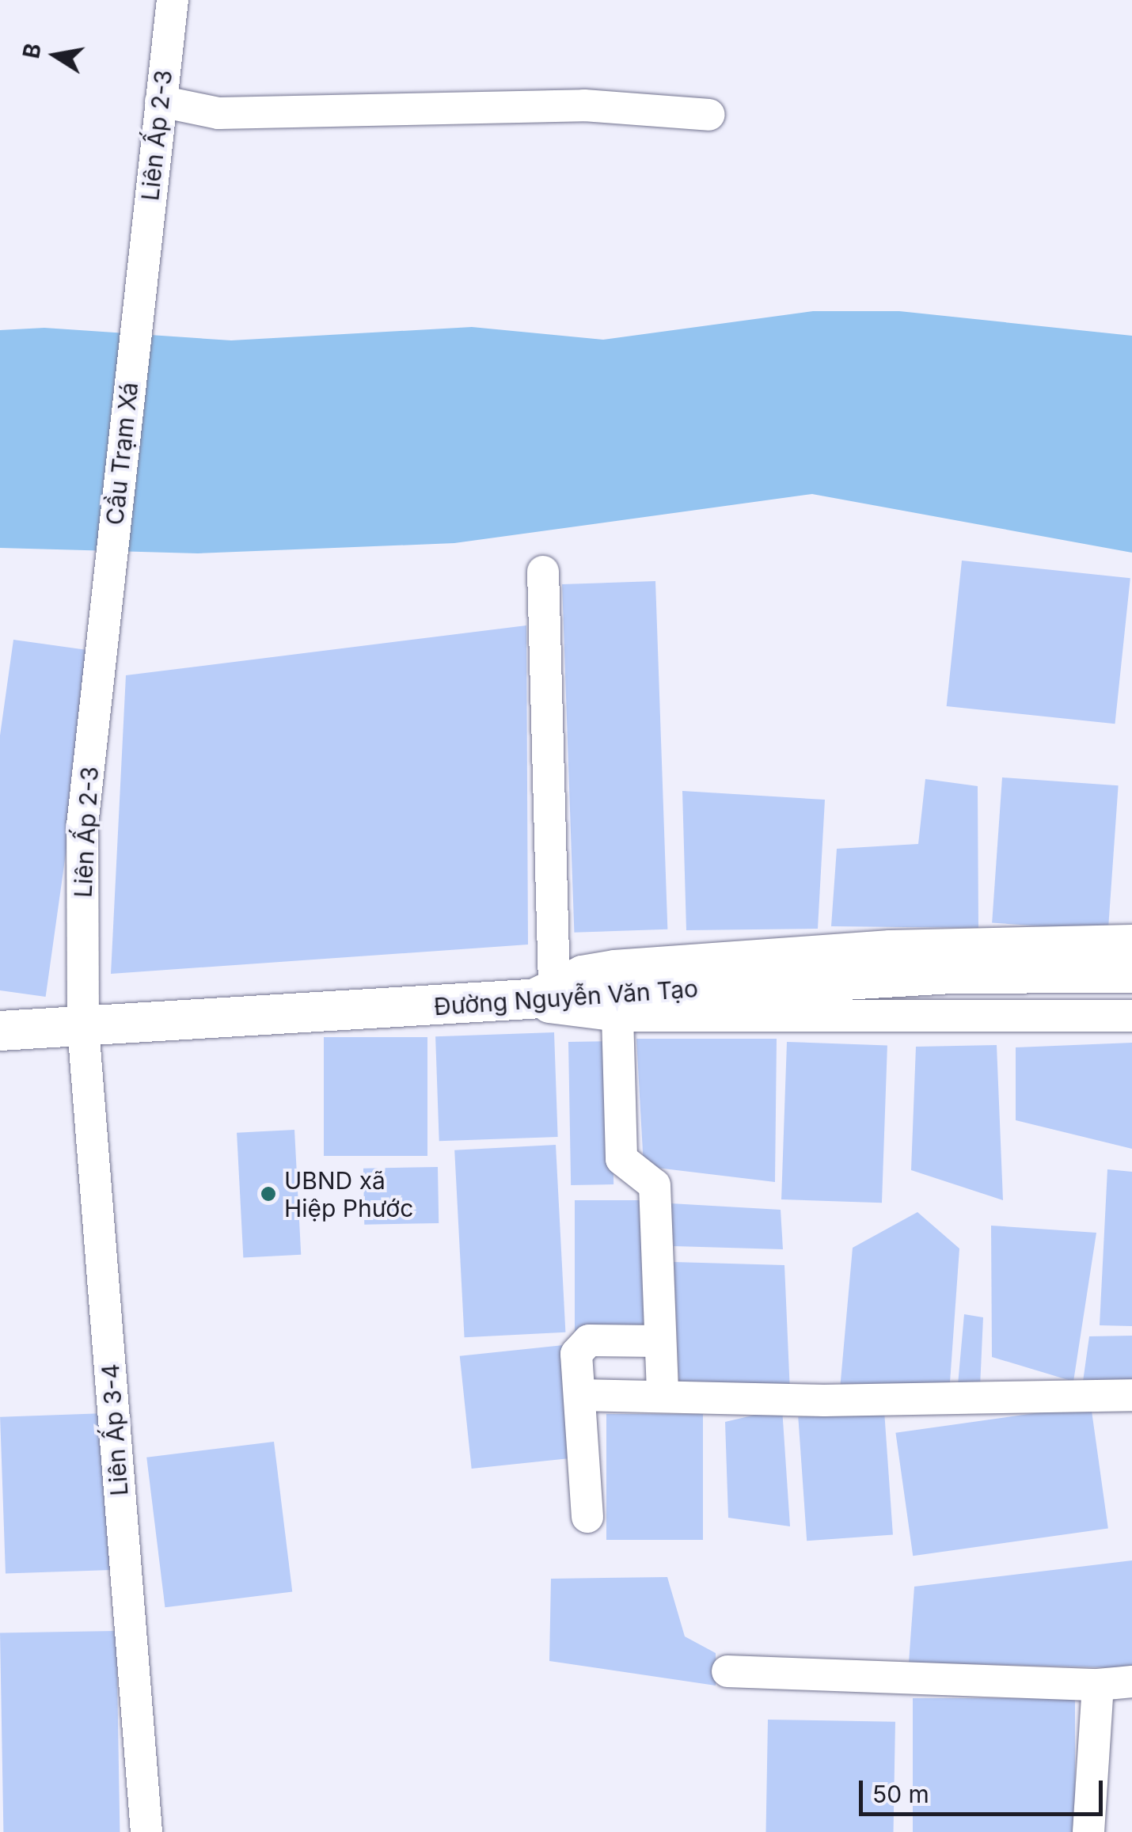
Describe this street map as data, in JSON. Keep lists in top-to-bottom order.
{
  "streets": {
    "main road": ["Đường Nguyễn Văn Tạo"],
    "street": ["Liên Ấp 2-3", "Cầu Trạm Xá", "Liên Ấp 3-4"]
  },
  "crossings": [
    ["Liên Ấp 2-3", "Cầu Trạm Xá"],
    ["Liên Ấp 2-3", "Đường Nguyễn Văn Tạo"],
    ["Liên Ấp 2-3", "Liên Ấp 3-4"],
    ["Đường Nguyễn Văn Tạo", "Liên Ấp 3-4"]
  ],
  "places": ["UBND xã Hiệp Phước"],
  "scale_bar": "50 m",
  "north": "left"
}
